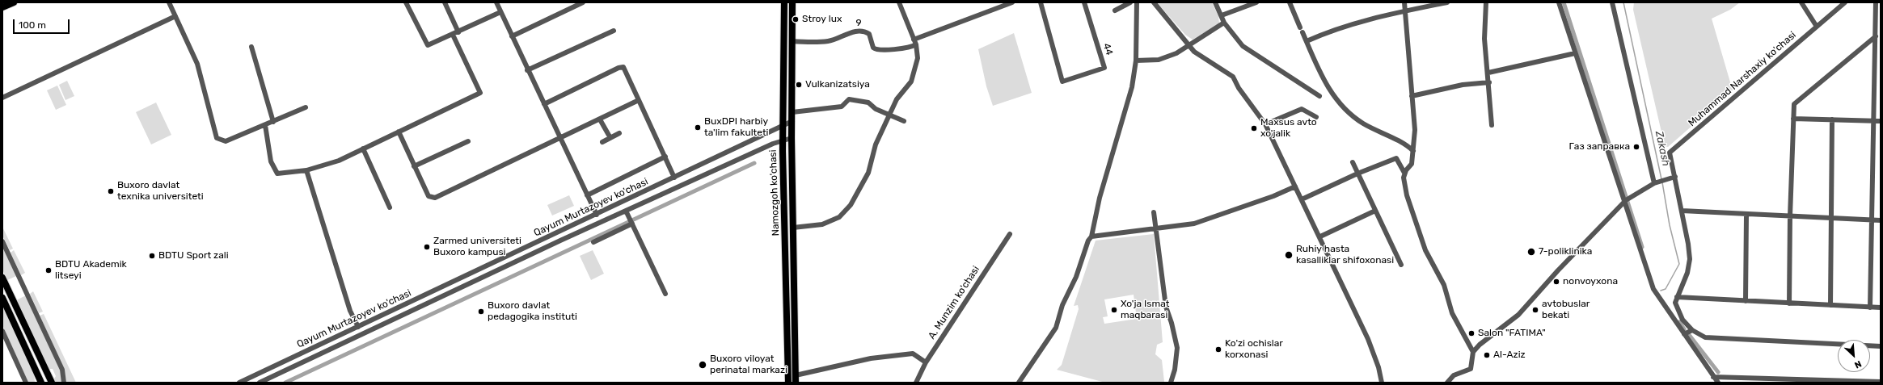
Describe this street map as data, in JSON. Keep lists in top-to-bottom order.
{
  "streets": {
    "main road": ["Namozgoh ko'chasi"],
    "street": [
      "9",
      "44",
      "Muhammad Narshaxiy ko'chasi",
      "Qayum Murtazoyev ko'chasi",
      "A. Munzim ko'chasi"
    ]
  },
  "crossings": [
    ["9", "Namozgoh ko'chasi"],
    ["Namozgoh ko'chasi", "Qayum Murtazoyev ko'chasi"]
  ],
  "water": ["Zakash"],
  "places": [
    "Stroy lux",
    "Vulkanizatsiya",
    "BuxDPI harbiy ta'lim fakulteti",
    "Maxsus avto xo'jalik",
    "Газ заправка",
    "Buxoro davlat texnika universiteti",
    "Zarmed universiteti Buxoro kampusi",
    "7-poliklinika",
    "Ruhiy hasta kasalliklar shifoxonasi",
    "BDTU Sport zali",
    "BDTU Akademik litseyi",
    "nonvoyxona",
    "Xo'ja Ismat maqbarasi",
    "avtobuslar bekati",
    "Buxoro davlat pedagogika instituti",
    "Salon \"FATIMA\"",
    "Ko'zi ochislar korxonasi",
    "Al-Aziz",
    "Buxoro viloyat perinatal markazi"
  ],
  "scale_bar": "100 m",
  "north": "bottom right"
}
